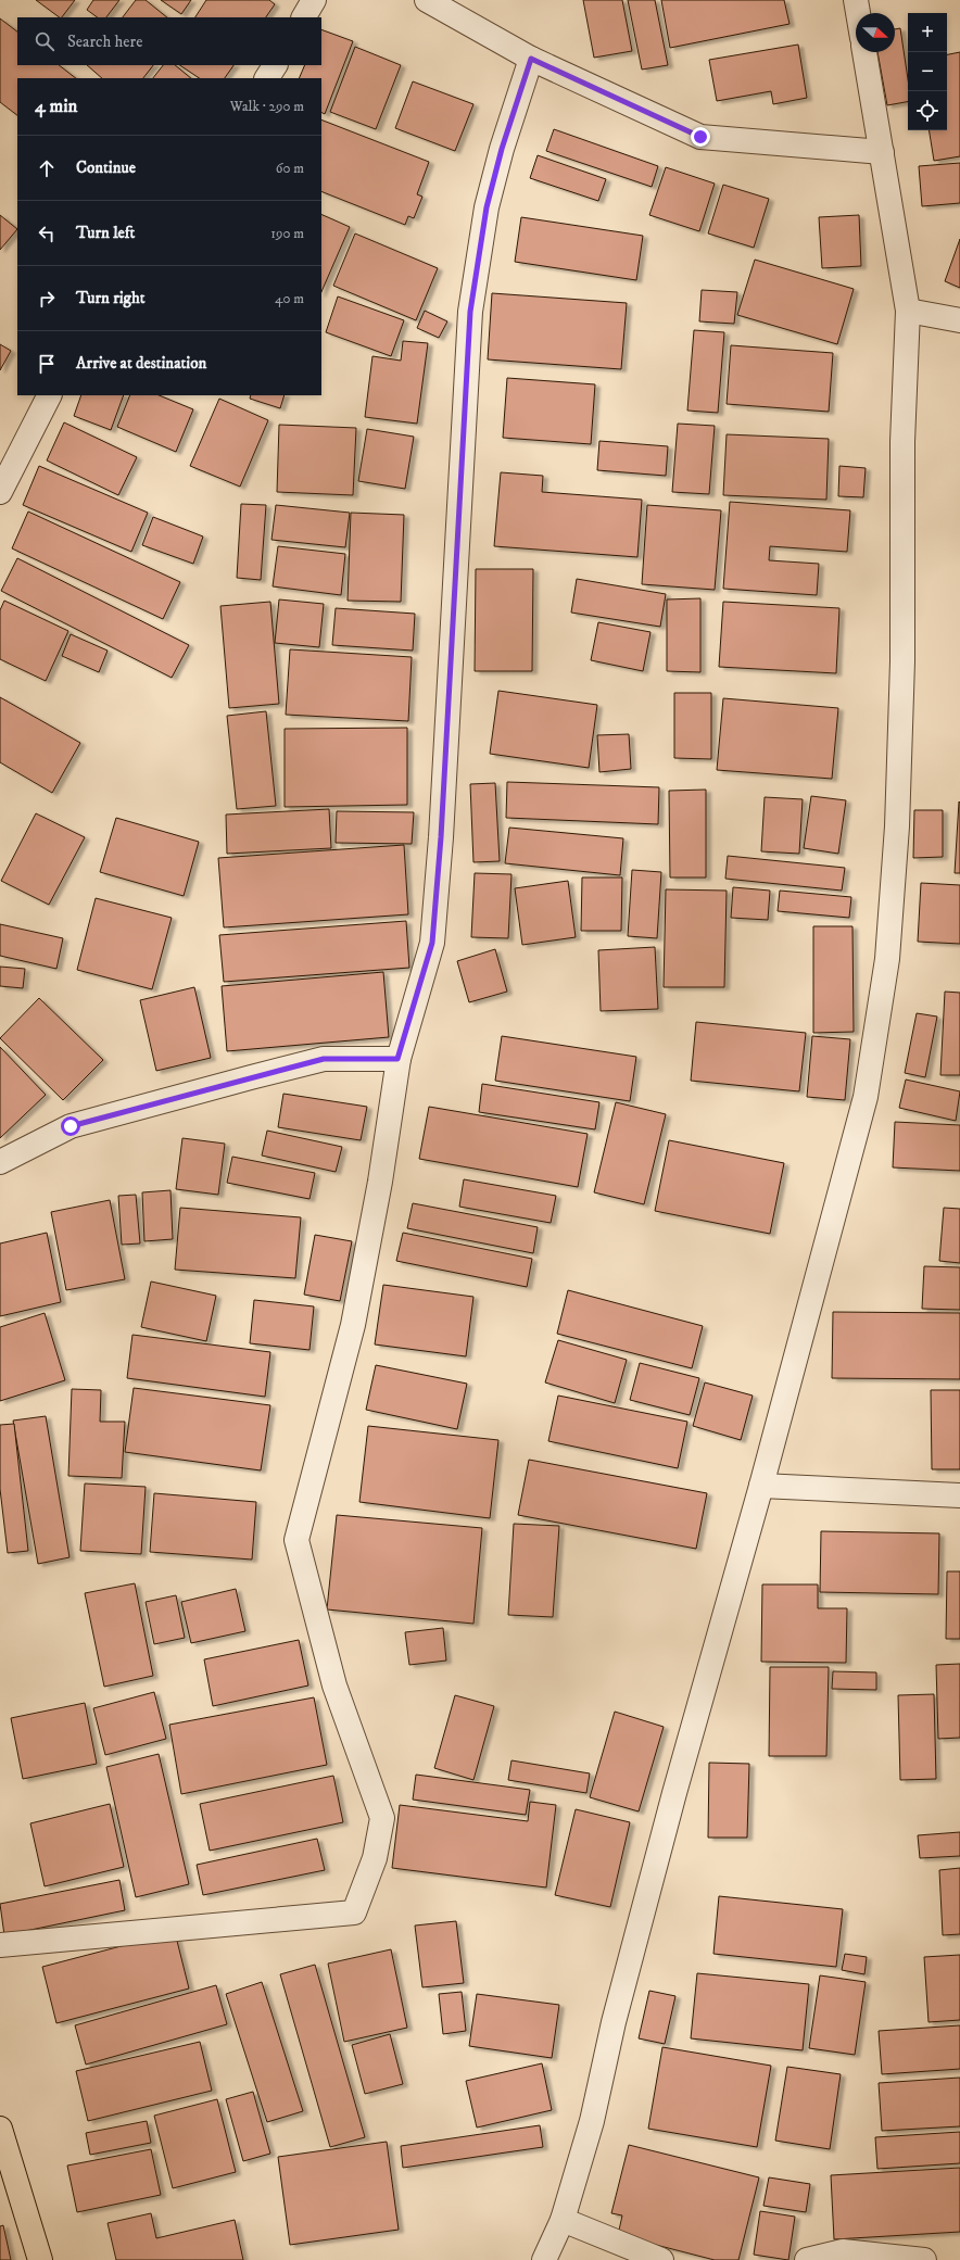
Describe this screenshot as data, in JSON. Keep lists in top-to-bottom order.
{
  "north": "right",
  "page": {
    "map_buttons": ["+", "−"],
    "search": "Search here",
    "heading": ["4 min", "Walk · 290 m"],
    "list": [
      ["Continue", "60 m"],
      ["Turn left", "190 m"],
      ["Turn right", "40 m"],
      "Arrive at destination"
    ]
  }
}
